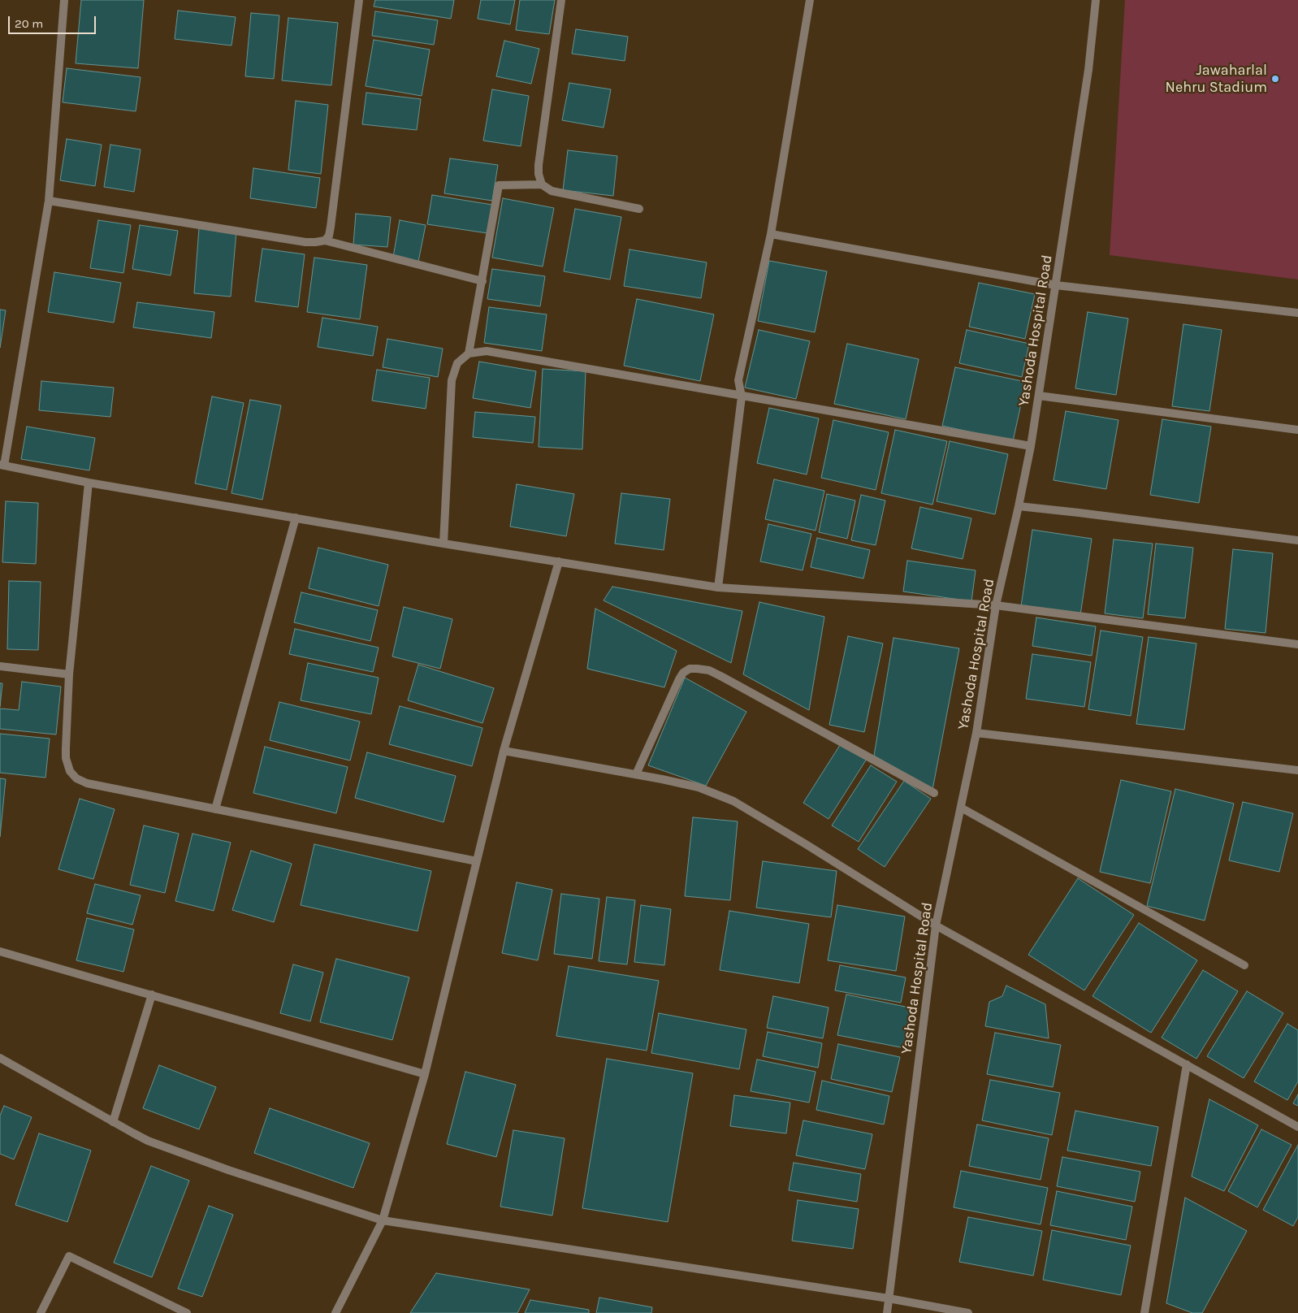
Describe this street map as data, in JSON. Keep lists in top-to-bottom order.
{
  "streets": {
    "street": ["Yashoda Hospital Road"]
  },
  "places": ["Jawaharlal Nehru Stadium"],
  "scale_bar": "20 m"
}
